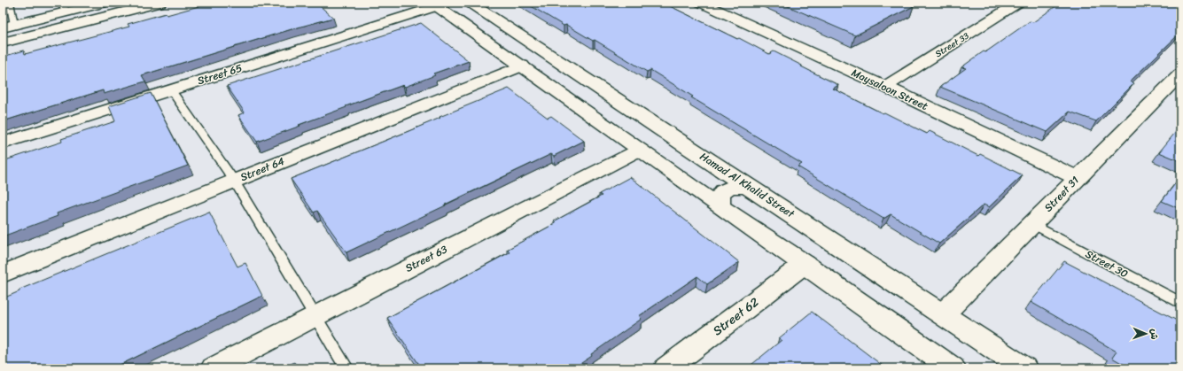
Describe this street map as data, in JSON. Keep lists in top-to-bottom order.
{
  "streets": {
    "street": [
      "Street 33",
      "Street 65",
      "Maysaloon Street",
      "Street 64",
      "Hamad Al Khalid Street",
      "Street 31",
      "Street 63",
      "Street 62"
    ],
    "lane": ["Street 30"]
  },
  "crossings": [
    ["Street 33", "Maysaloon Street"],
    ["Maysaloon Street", "Street 31"],
    ["Hamad Al Khalid Street", "Street 31"],
    ["Street 31", "Street 30"]
  ],
  "north": "right"
}
